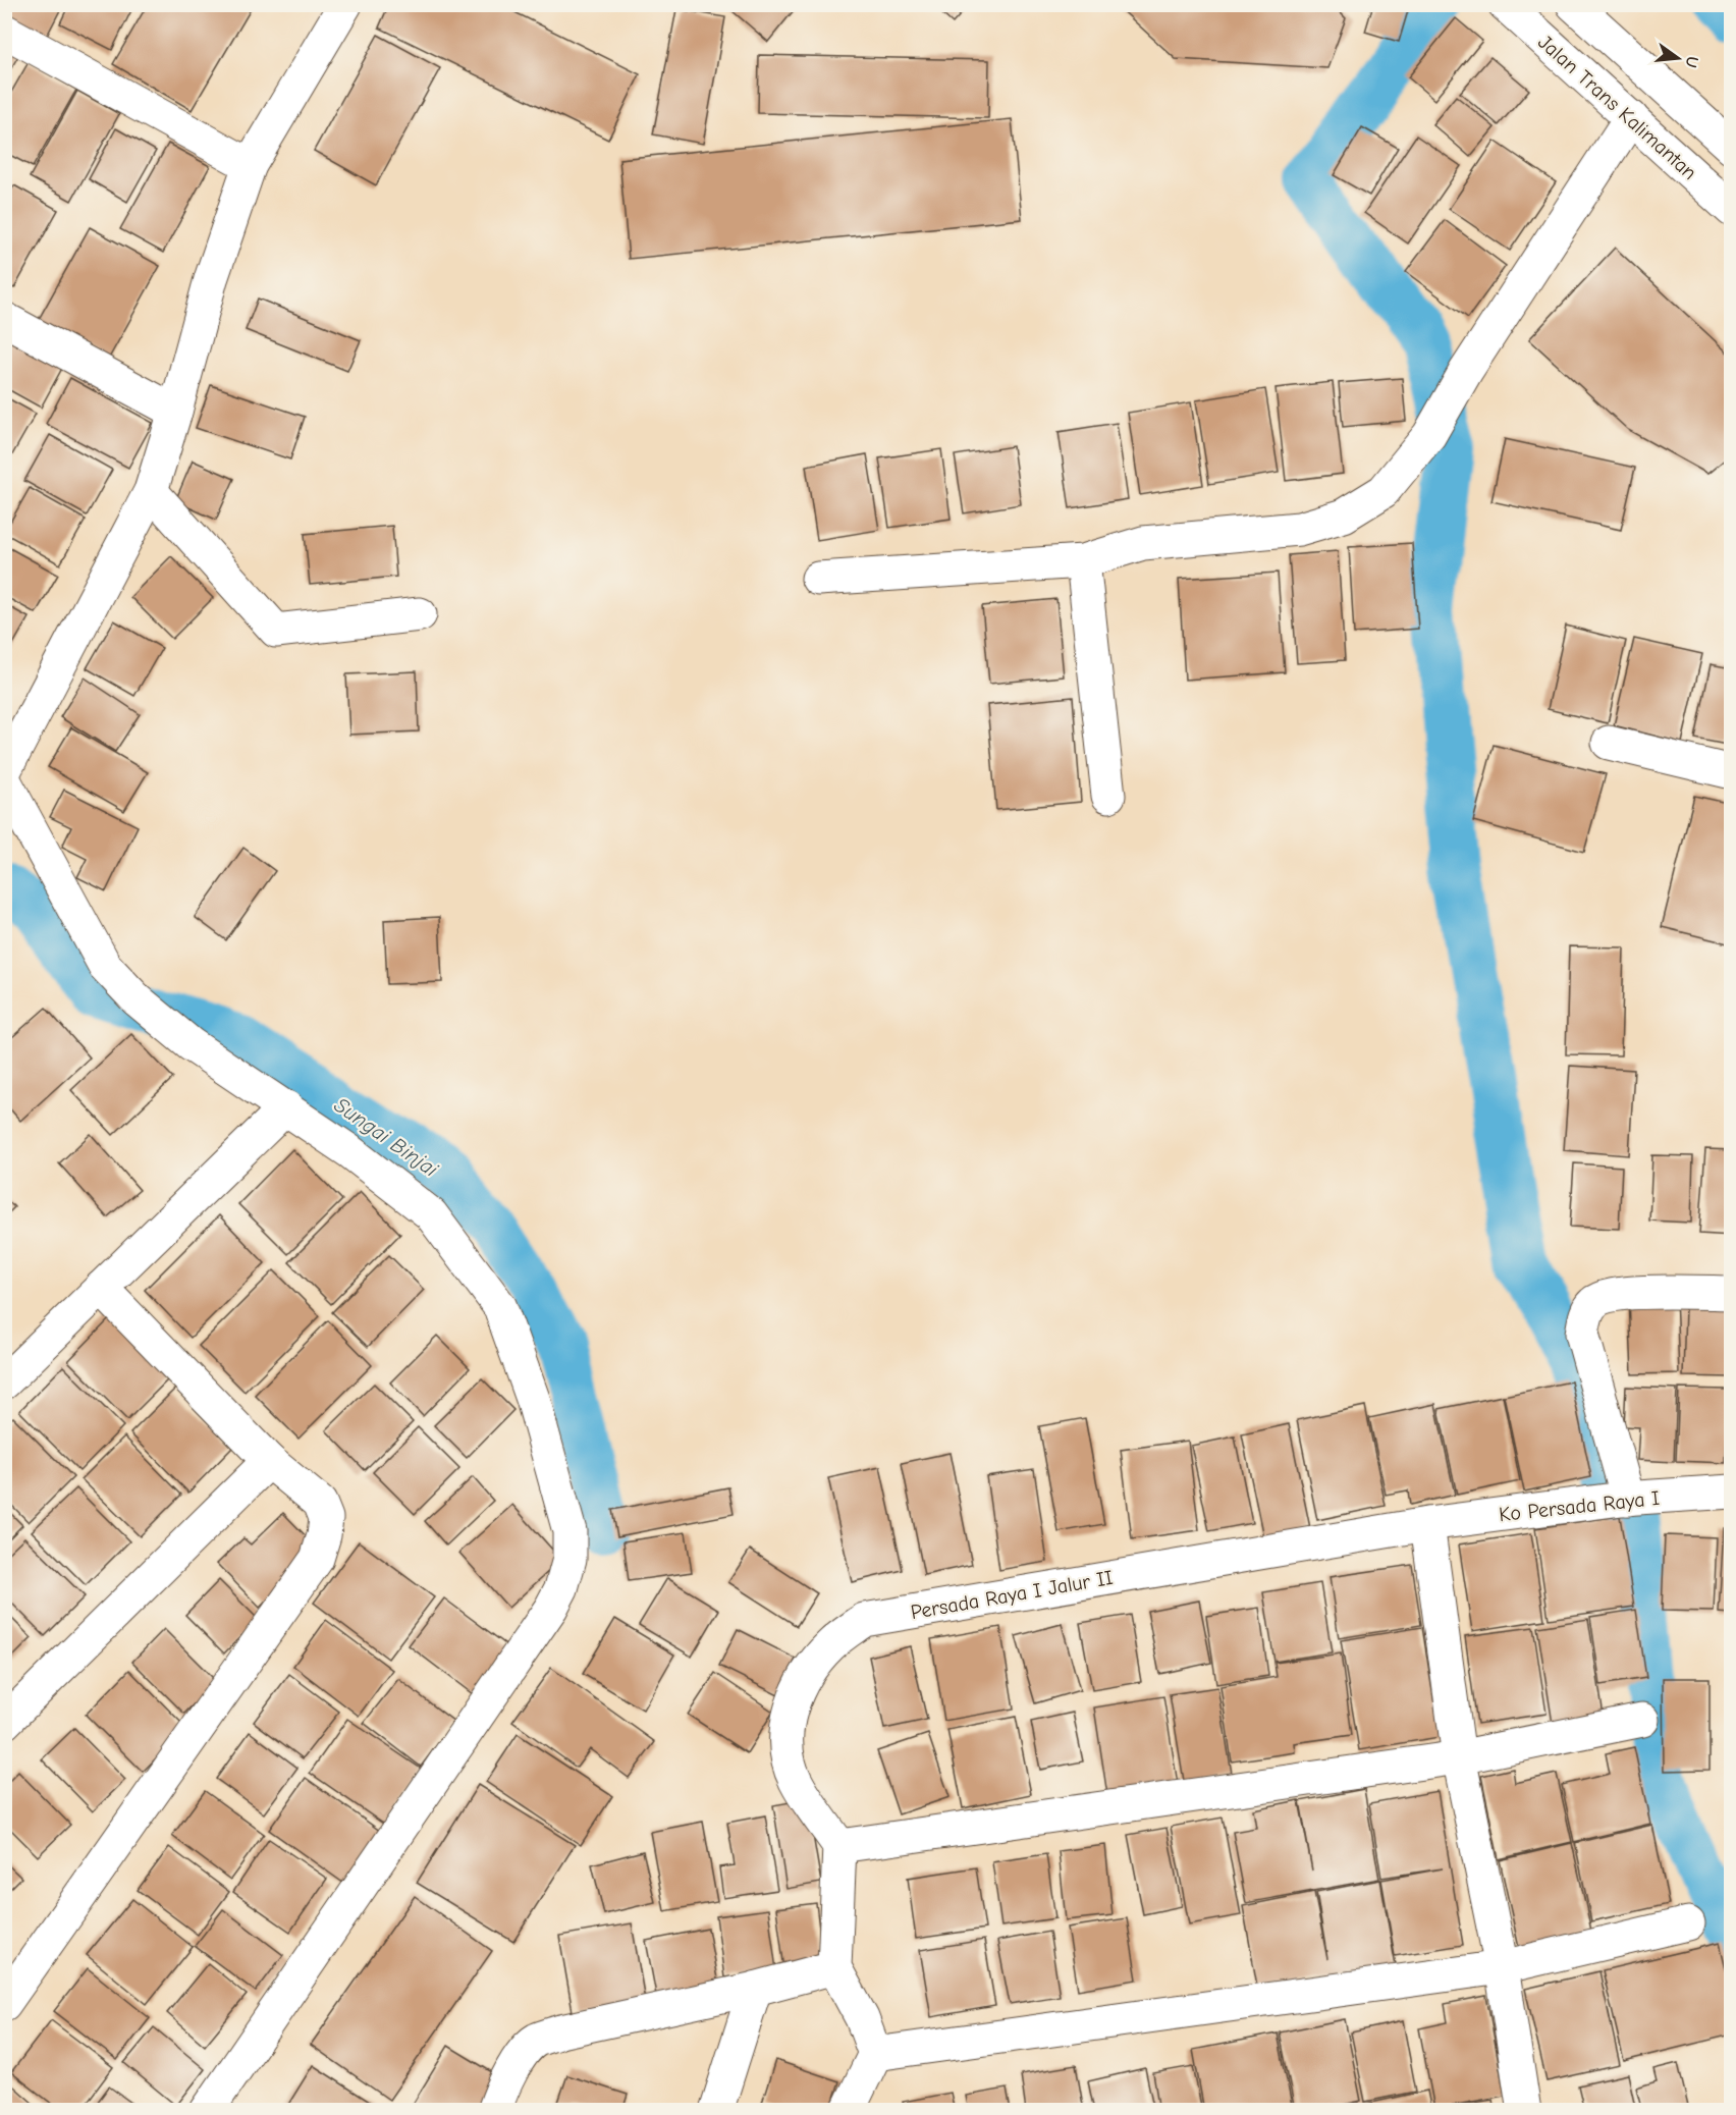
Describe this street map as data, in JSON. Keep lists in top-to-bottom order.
{
  "streets": {
    "main road": ["Jalan Trans Kalimantan", "Ko Persada Raya I", "Persada Raya I Jalur II"]
  },
  "crossings": [
    ["Ko Persada Raya I", "Persada Raya I Jalur II"]
  ],
  "water": ["Sungai Binjai"],
  "north": "right"
}
